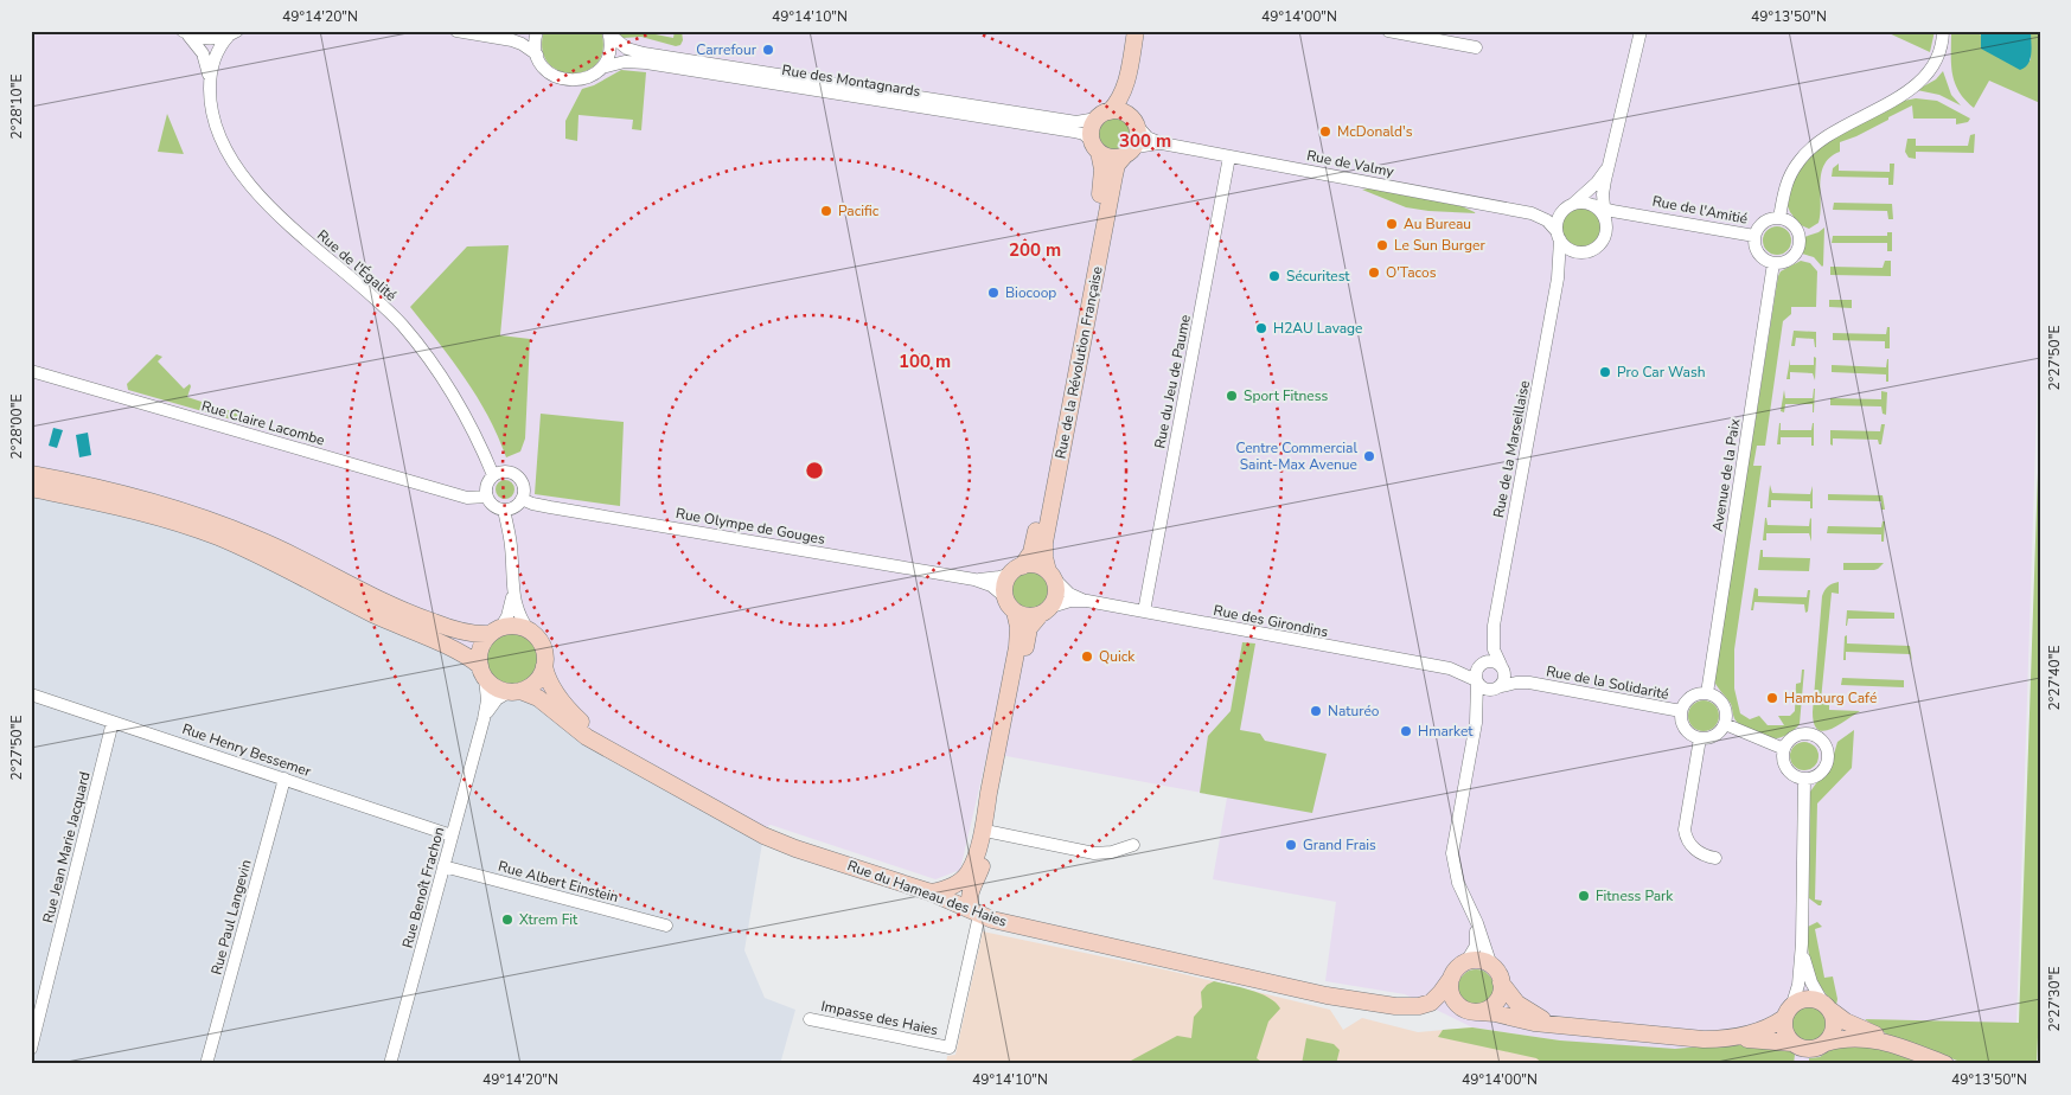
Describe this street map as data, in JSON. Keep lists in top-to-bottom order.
{
  "streets": {
    "street": [
      "Rue des Montagnards",
      "Rue de Valmy",
      "Rue de l'Amitié",
      "Rue de l'Égalité",
      "Rue de la Révolution Française",
      "Rue du Jeu de Paume",
      "Rue Claire Lacombe",
      "Rue de la Marseillaise",
      "Avenue de la Paix",
      "Rue Olympe de Gouges",
      "Rue des Girondins",
      "Rue de la Solidarité",
      "Rue Henry Bessemer",
      "Rue Jean Marie Jacquard",
      "Rue Albert Einstein",
      "Rue Benoît Frachon",
      "Rue du Hameau des Haies",
      "Rue Paul Langevin",
      "Impasse des Haies"
    ]
  },
  "crossings": [
    ["Rue des Montagnards", "Rue de Valmy"],
    ["Rue des Montagnards", "Rue de la Révolution Française"],
    ["Rue de Valmy", "Rue de l'Amitié"],
    ["Rue de Valmy", "Rue de la Révolution Française"],
    ["Rue de Valmy", "Rue du Jeu de Paume"],
    ["Rue de Valmy", "Rue de la Marseillaise"],
    ["Rue de l'Amitié", "Rue de la Marseillaise"],
    ["Rue de l'Amitié", "Avenue de la Paix"],
    ["Rue de l'Égalité", "Rue Claire Lacombe"],
    ["Rue de l'Égalité", "Rue Olympe de Gouges"],
    ["Rue de la Révolution Française", "Rue Olympe de Gouges"],
    ["Rue de la Révolution Française", "Rue des Girondins"],
    ["Rue du Jeu de Paume", "Rue des Girondins"],
    ["Rue Claire Lacombe", "Rue Olympe de Gouges"],
    ["Rue de la Marseillaise", "Rue des Girondins"],
    ["Rue de la Marseillaise", "Rue de la Solidarité"],
    ["Avenue de la Paix", "Rue de la Solidarité"],
    ["Rue Olympe de Gouges", "Rue des Girondins"],
    ["Rue des Girondins", "Rue de la Solidarité"],
    ["Rue Henry Bessemer", "Rue Jean Marie Jacquard"],
    ["Rue Henry Bessemer", "Rue Benoît Frachon"],
    ["Rue Henry Bessemer", "Rue Paul Langevin"],
    ["Rue Albert Einstein", "Rue Benoît Frachon"],
    ["Rue Benoît Frachon", "Rue du Hameau des Haies"],
    ["Rue du Hameau des Haies", "Impasse des Haies"]
  ],
  "places": [
    "Carrefour",
    "McDonald's",
    "Pacific",
    "Au Bureau",
    "Le Sun Burger",
    "O'Tacos",
    "Sécuritest",
    "Biocoop",
    "H2AU Lavage",
    "Pro Car Wash",
    "Sport Fitness",
    "Centre Commercial Saint-Max Avenue",
    "Quick",
    "Hamburg Café",
    "Naturéo",
    "Hmarket",
    "Grand Frais",
    "Fitness Park",
    "Xtrem Fit"
  ],
  "coordinates": [
    "49°14'20\"N",
    "49°14'10\"N",
    "49°14'00\"N",
    "49°13'50\"N",
    "2°28'10\"E",
    "2°27'50\"E",
    "2°28'00\"E",
    "2°27'40\"E",
    "2°27'30\"E"
  ],
  "rings": ["300 m", "200 m", "100 m"]
}
